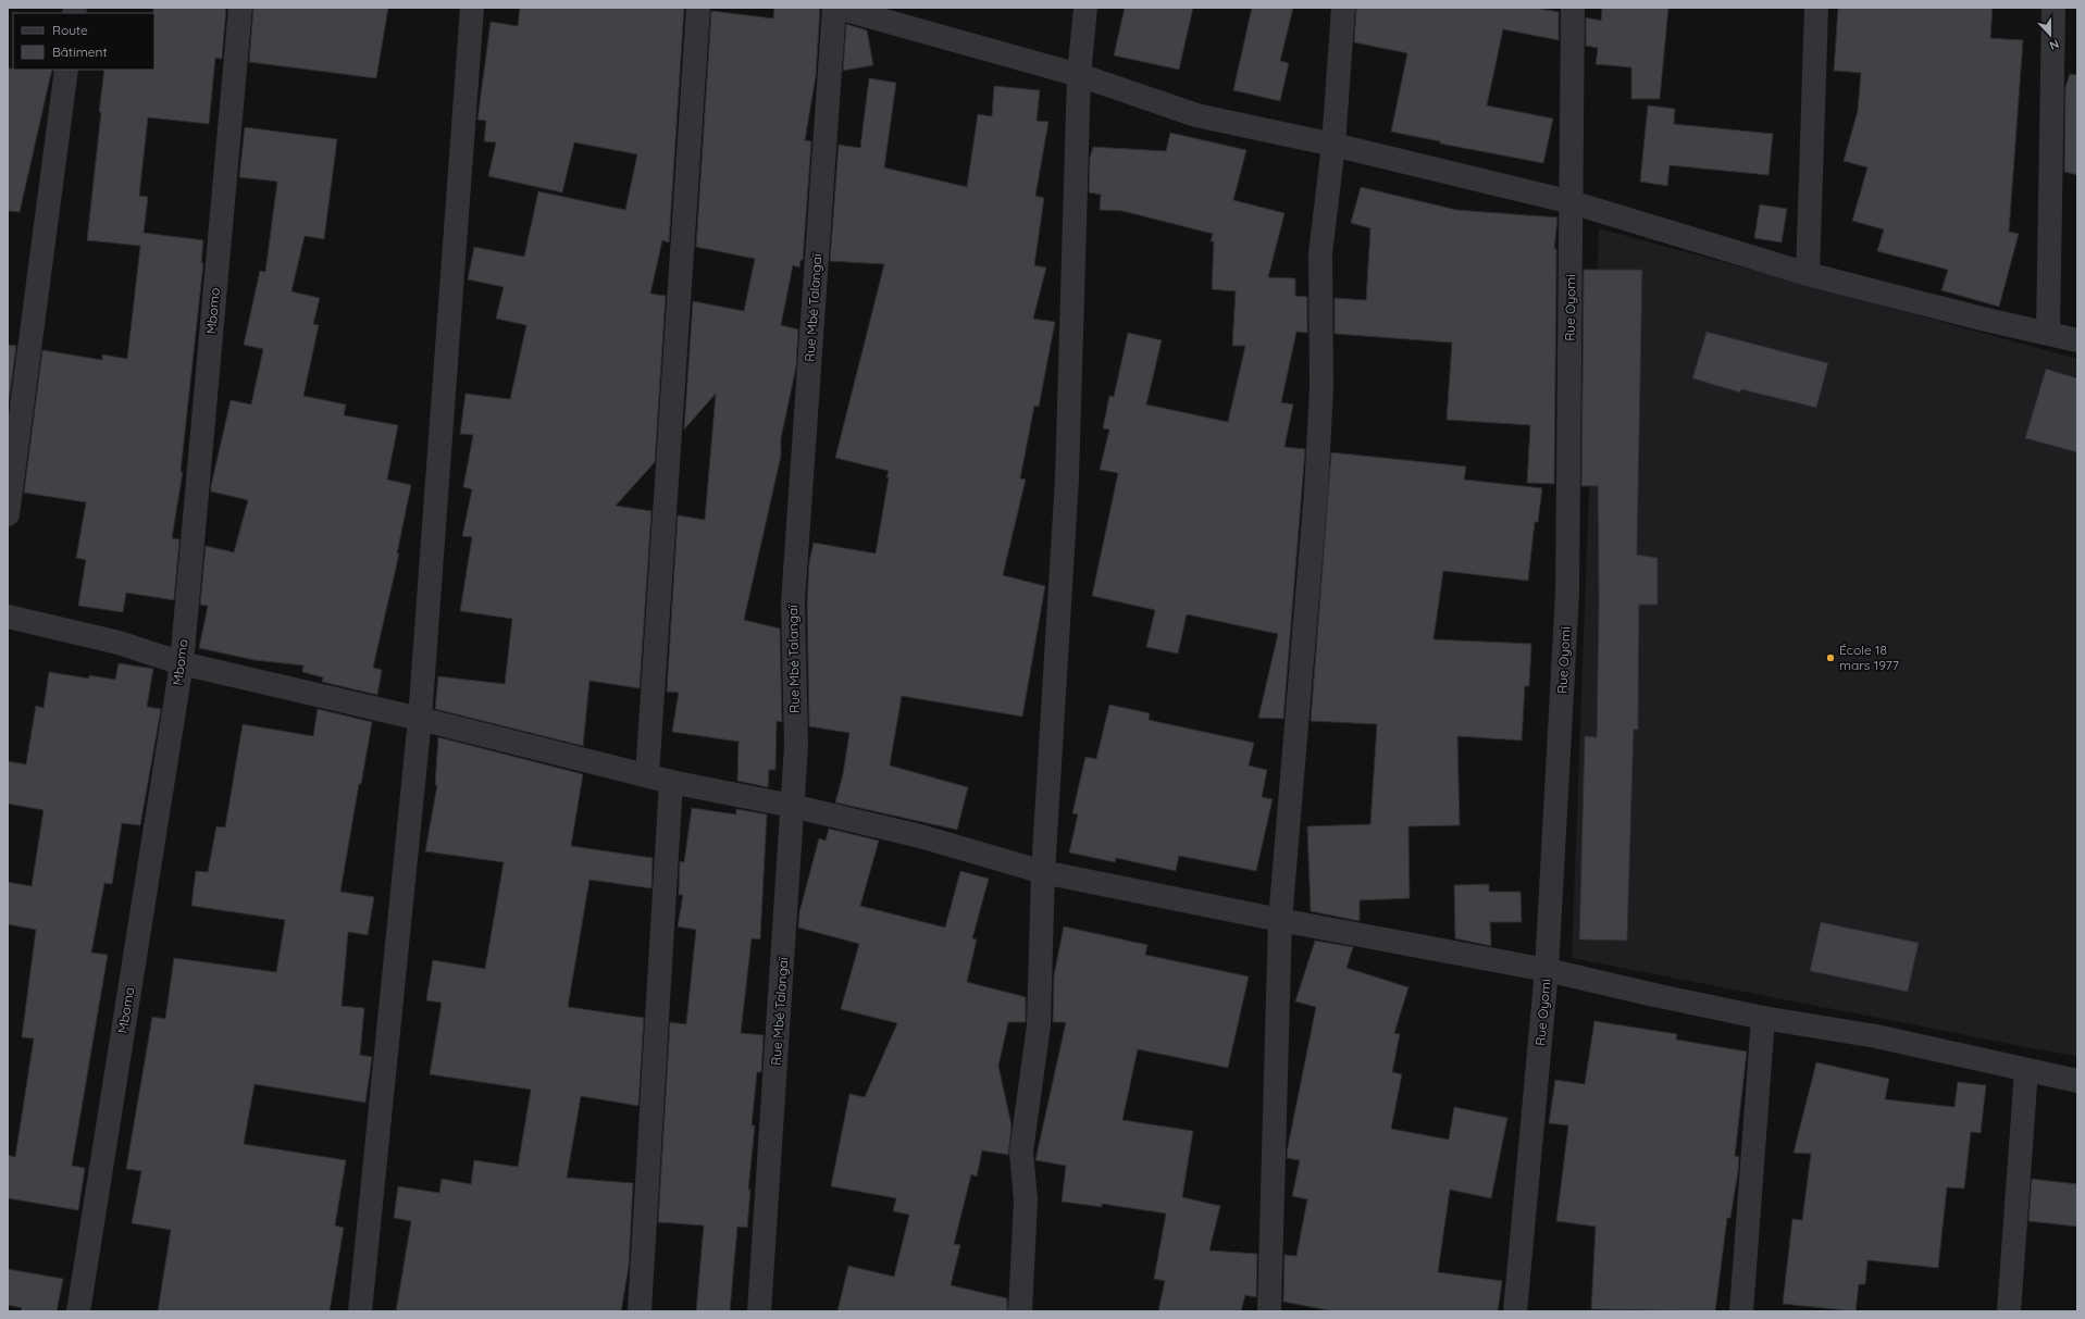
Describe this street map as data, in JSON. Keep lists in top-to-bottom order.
{
  "streets": {
    "street": ["Rue Mbé Talangaï", "Rue Oyomi", "Mbomo"]
  },
  "places": ["École 18 mars 1977"],
  "legend": ["Route", "Bâtiment"],
  "north": "bottom"
}
